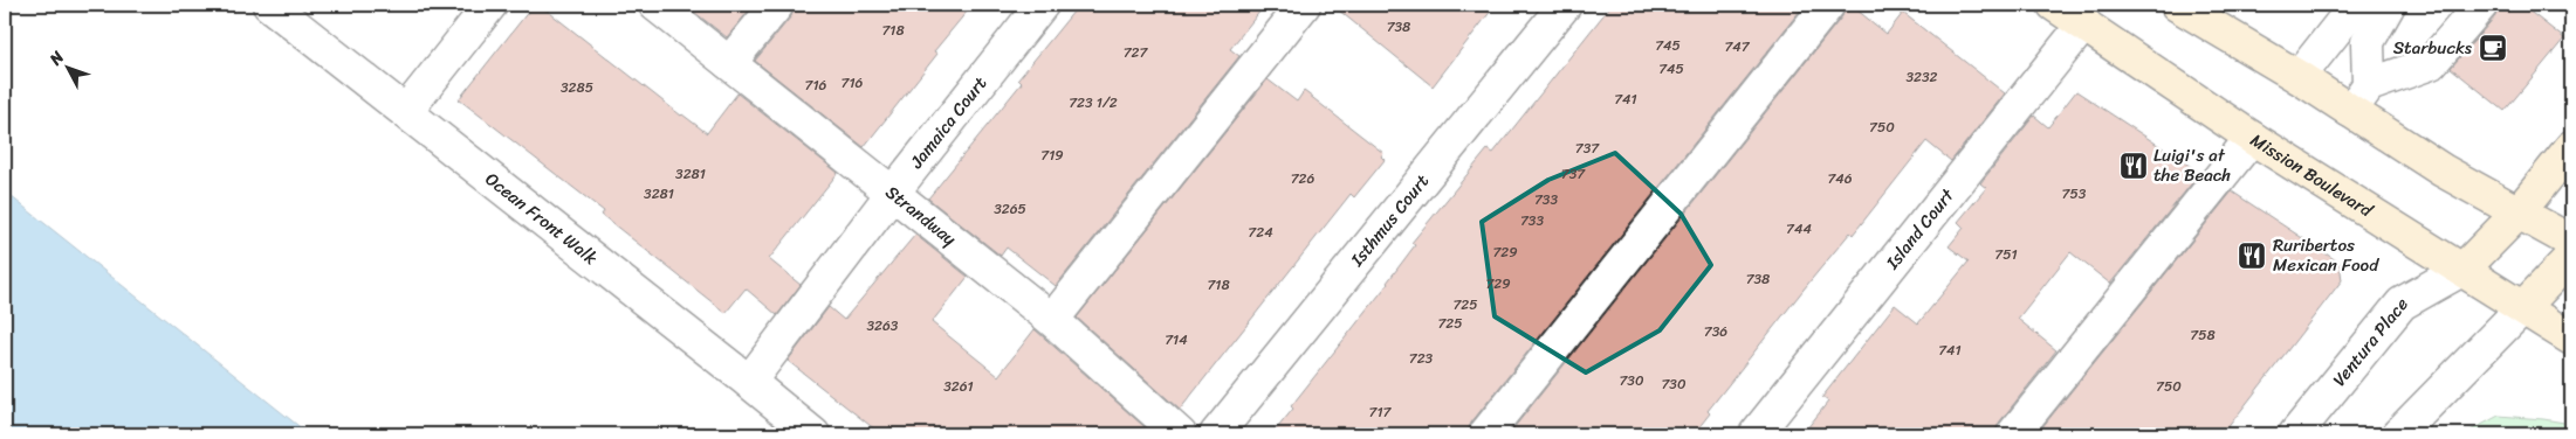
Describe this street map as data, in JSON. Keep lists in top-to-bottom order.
{
  "streets": {
    "main road": ["Mission Boulevard"],
    "street": [
      "Jamaica Court",
      "Strandway",
      "Ocean Front Walk",
      "Isthmus Court",
      "Island Court",
      "Ventura Place"
    ]
  },
  "crossings": [
    ["Jamaica Court", "Strandway"],
    ["Jamaica Court", "Ocean Front Walk"],
    ["Mission Boulevard", "Island Court"],
    ["Mission Boulevard", "Ventura Place"]
  ],
  "places": {
    "cafe": ["Starbucks"],
    "restaurant": ["Luigi's at the Beach", "Ruribertos Mexican Food"]
  },
  "house_numbers": [
    "738",
    "718",
    "745",
    "747",
    "727",
    "745",
    "3232",
    "716",
    "716",
    "3285",
    "741",
    "723 1/2",
    "750",
    "737",
    "719",
    "3281",
    "737",
    "726",
    "746",
    "3281",
    "753",
    "733",
    "3265",
    "733",
    "744",
    "724",
    "729",
    "751",
    "738",
    "729",
    "718",
    "725",
    "725",
    "3263",
    "736",
    "758",
    "714",
    "741",
    "723",
    "730",
    "730",
    "3261",
    "750",
    "717"
  ],
  "north": "top left"
}
